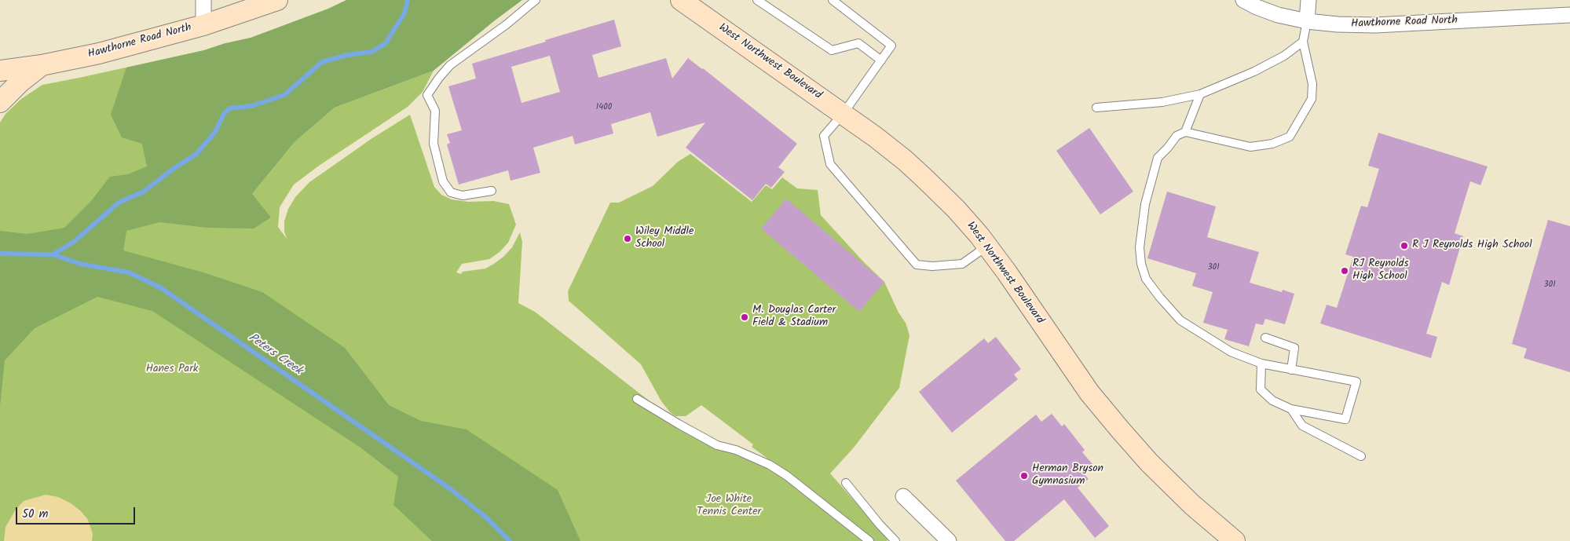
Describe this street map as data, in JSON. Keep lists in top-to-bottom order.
{
  "streets": {
    "main road": ["Hawthorne Road North", "West Northwest Boulevard"]
  },
  "water": ["Peters Creek"],
  "parks": ["Hanes Park", "Joe White Tennis Center"],
  "places": [
    "Wiley Middle School",
    "R J Reynolds High School",
    "RJ Reynolds High School",
    "M. Douglas Carter Field & Stadium",
    "Herman Bryson Gymnasium"
  ],
  "house_numbers": ["1400", "301", "301"],
  "scale_bar": "50 m"
}
